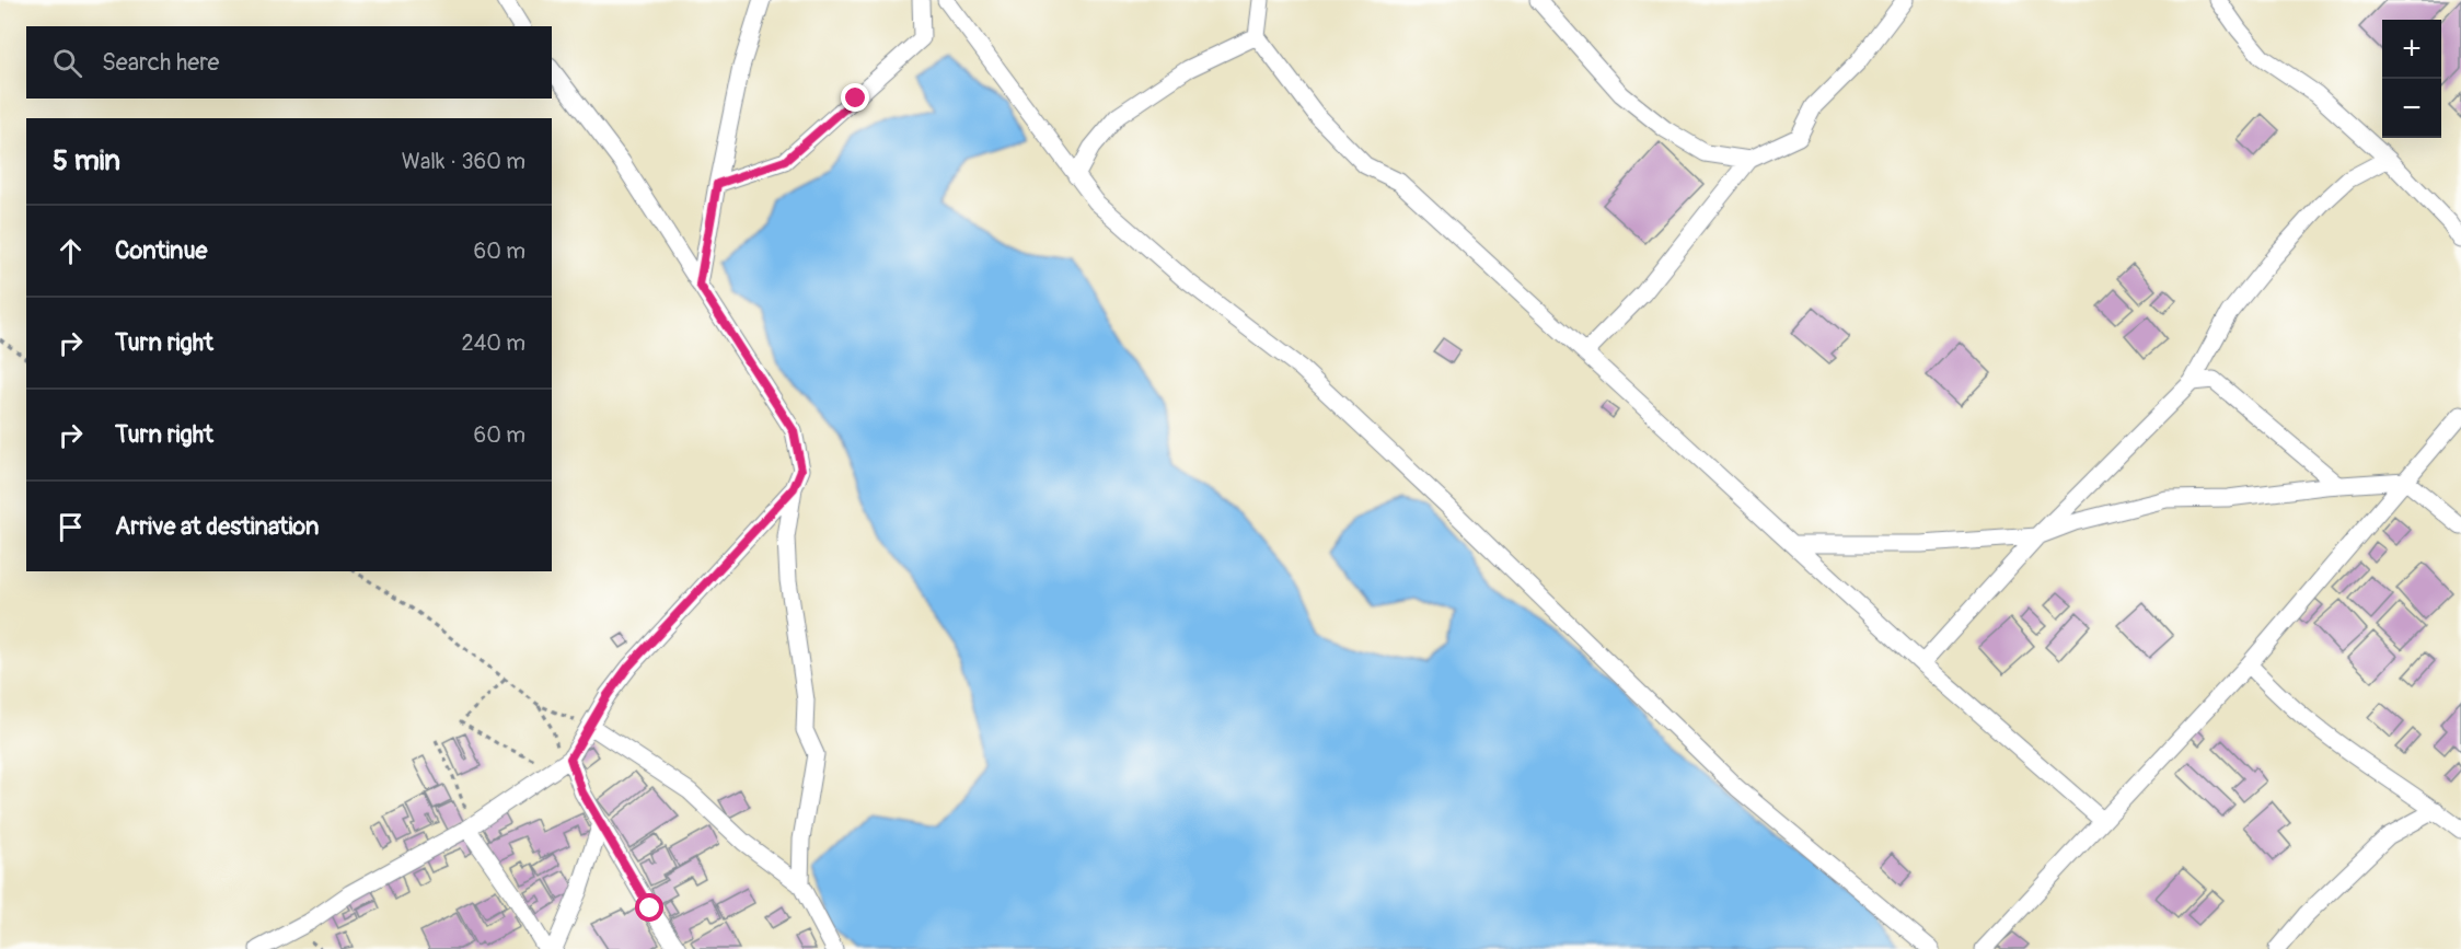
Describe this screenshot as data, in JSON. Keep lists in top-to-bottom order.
{
  "page": {
    "map_buttons": ["+", "−"],
    "search": "Search here",
    "heading": ["5 min", "Walk · 360 m"],
    "list": [
      ["Continue", "60 m"],
      ["Turn right", "240 m"],
      ["Turn right", "60 m"],
      "Arrive at destination"
    ]
  }
}
